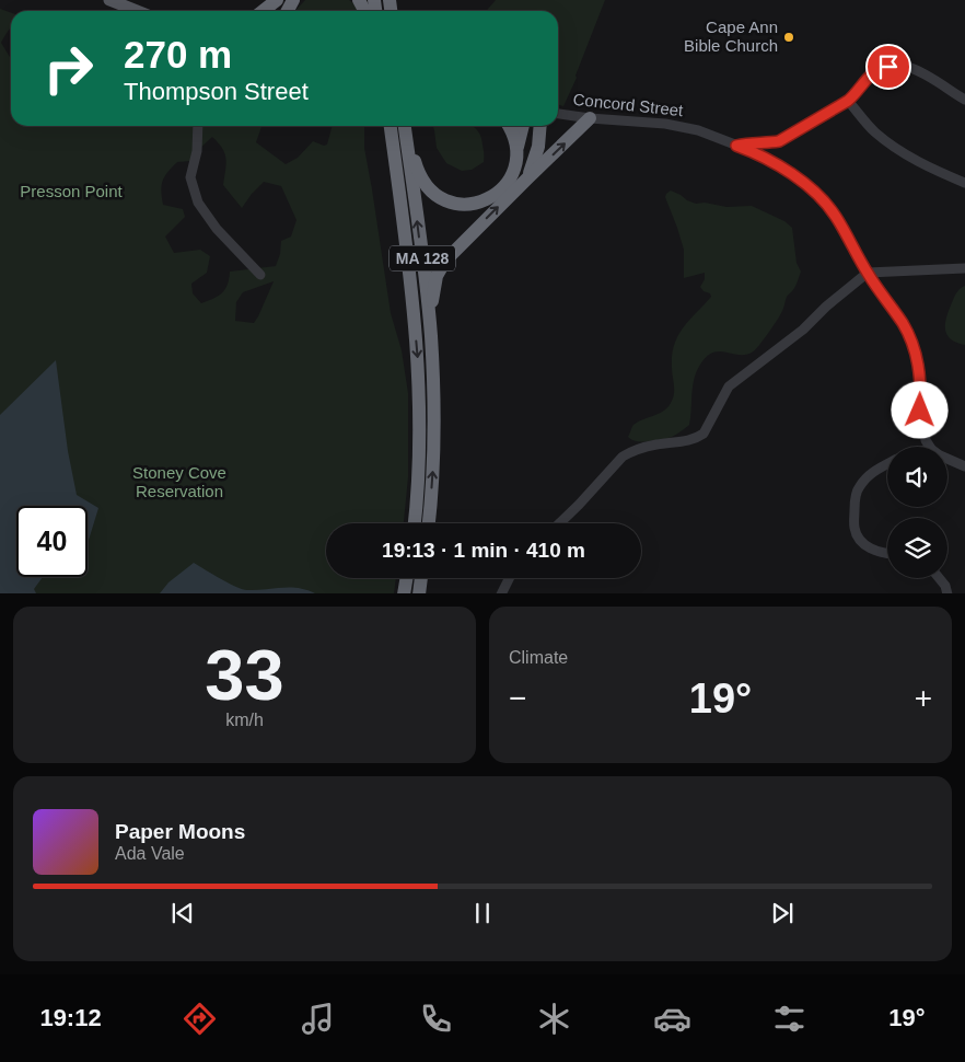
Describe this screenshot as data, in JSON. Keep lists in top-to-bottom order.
{
  "streets": {
    "highway": ["MA 128"],
    "street": ["Concord Street"]
  },
  "parks": ["Presson Point", "Stoney Cove Reservation"],
  "places": ["Cape Ann Bible Church"],
  "page": {
    "turn": ["270 m", "Thompson Street"],
    "limit": "40",
    "trip": "19:13 · 1 min · 410 m",
    "tile": [
      ["33", "km/h"],
      "Climate"
    ],
    "heat": ["−", "19°", "+"],
    "song": ["Paper Moons", "Ada Vale"],
    "tabs": ["19:12", "19°"]
  }
}
